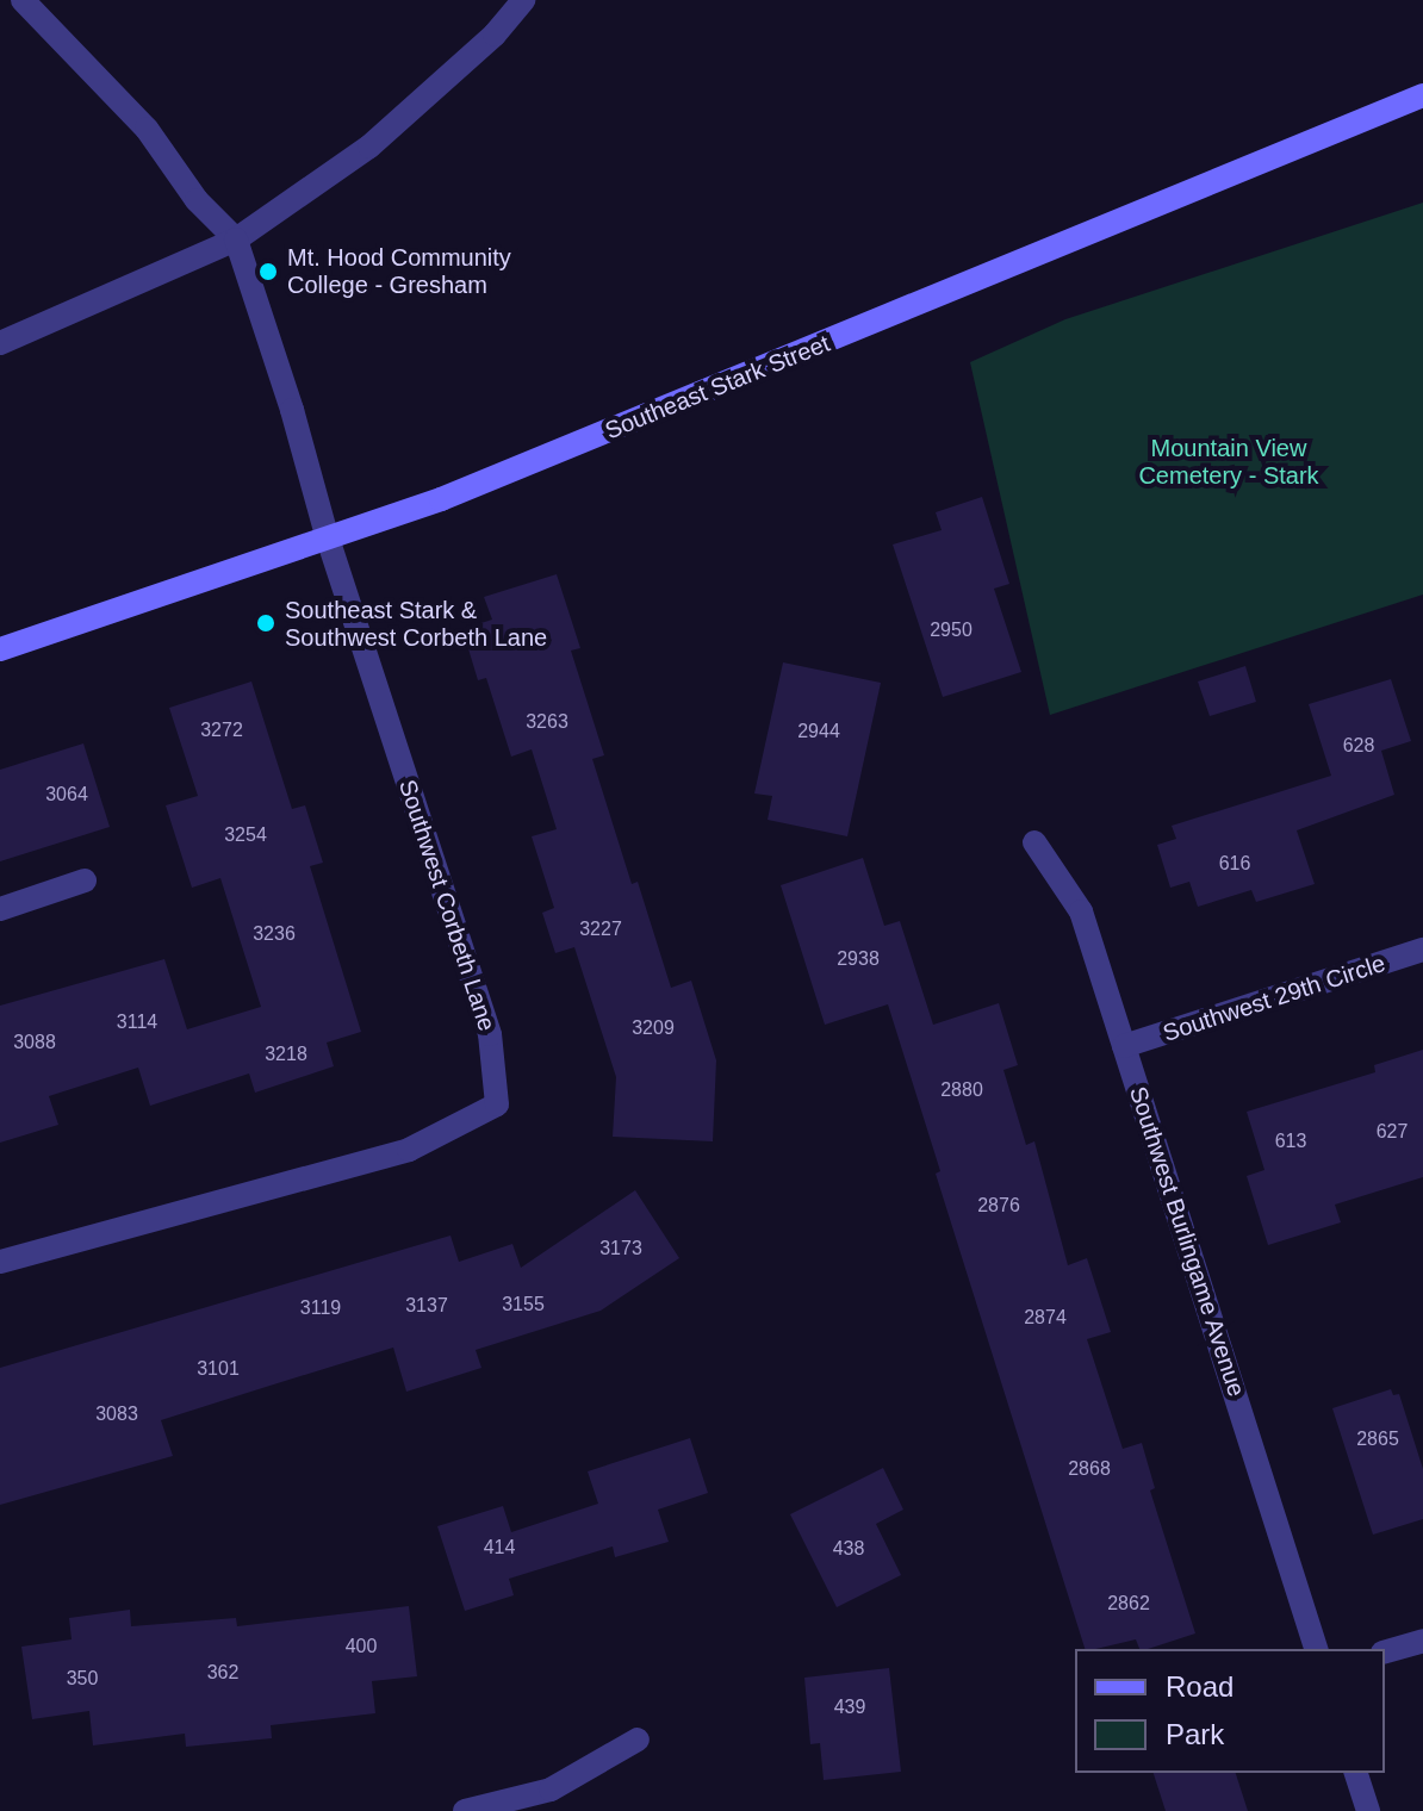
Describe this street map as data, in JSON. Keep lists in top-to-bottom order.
{
  "streets": {
    "main road": ["Southeast Stark Street"],
    "street": ["Southwest Corbeth Lane", "Southwest 29th Circle", "Southwest Burlingame Avenue"]
  },
  "crossings": [
    ["Southeast Stark Street", "Southwest Corbeth Lane"],
    ["Southwest 29th Circle", "Southwest Burlingame Avenue"]
  ],
  "parks": ["Mountain View Cemetery - Stark"],
  "places": ["Mt. Hood Community College - Gresham", "Southeast Stark & Southwest Corbeth Lane"],
  "house_numbers": [
    "2950",
    "3263",
    "3272",
    "2944",
    "628",
    "3064",
    "3254",
    "616",
    "3227",
    "3236",
    "2938",
    "3114",
    "3209",
    "3088",
    "3218",
    "2880",
    "627",
    "613",
    "2876",
    "3173",
    "3155",
    "3137",
    "3119",
    "2874",
    "3101",
    "3083",
    "2865",
    "2868",
    "414",
    "438",
    "2862",
    "400",
    "362",
    "350",
    "439"
  ],
  "legend": ["Road", "Park"]
}
